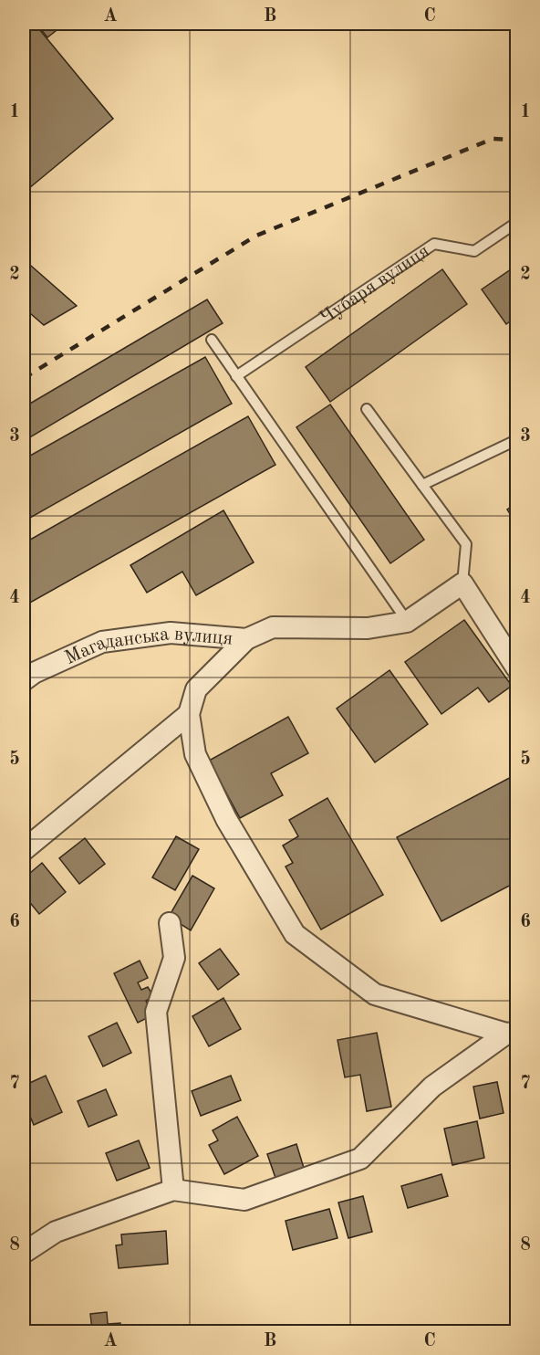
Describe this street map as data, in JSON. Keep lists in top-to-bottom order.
{
  "streets": {
    "street": ["Магаданська вулиця"],
    "lane": ["Чубаря вулиця"]
  },
  "grid": {
    "columns": ["A", "B", "C"],
    "rows": [
      "1",
      "2",
      "3",
      "4",
      "5",
      "6",
      "7",
      "8"
    ]
  }
}
